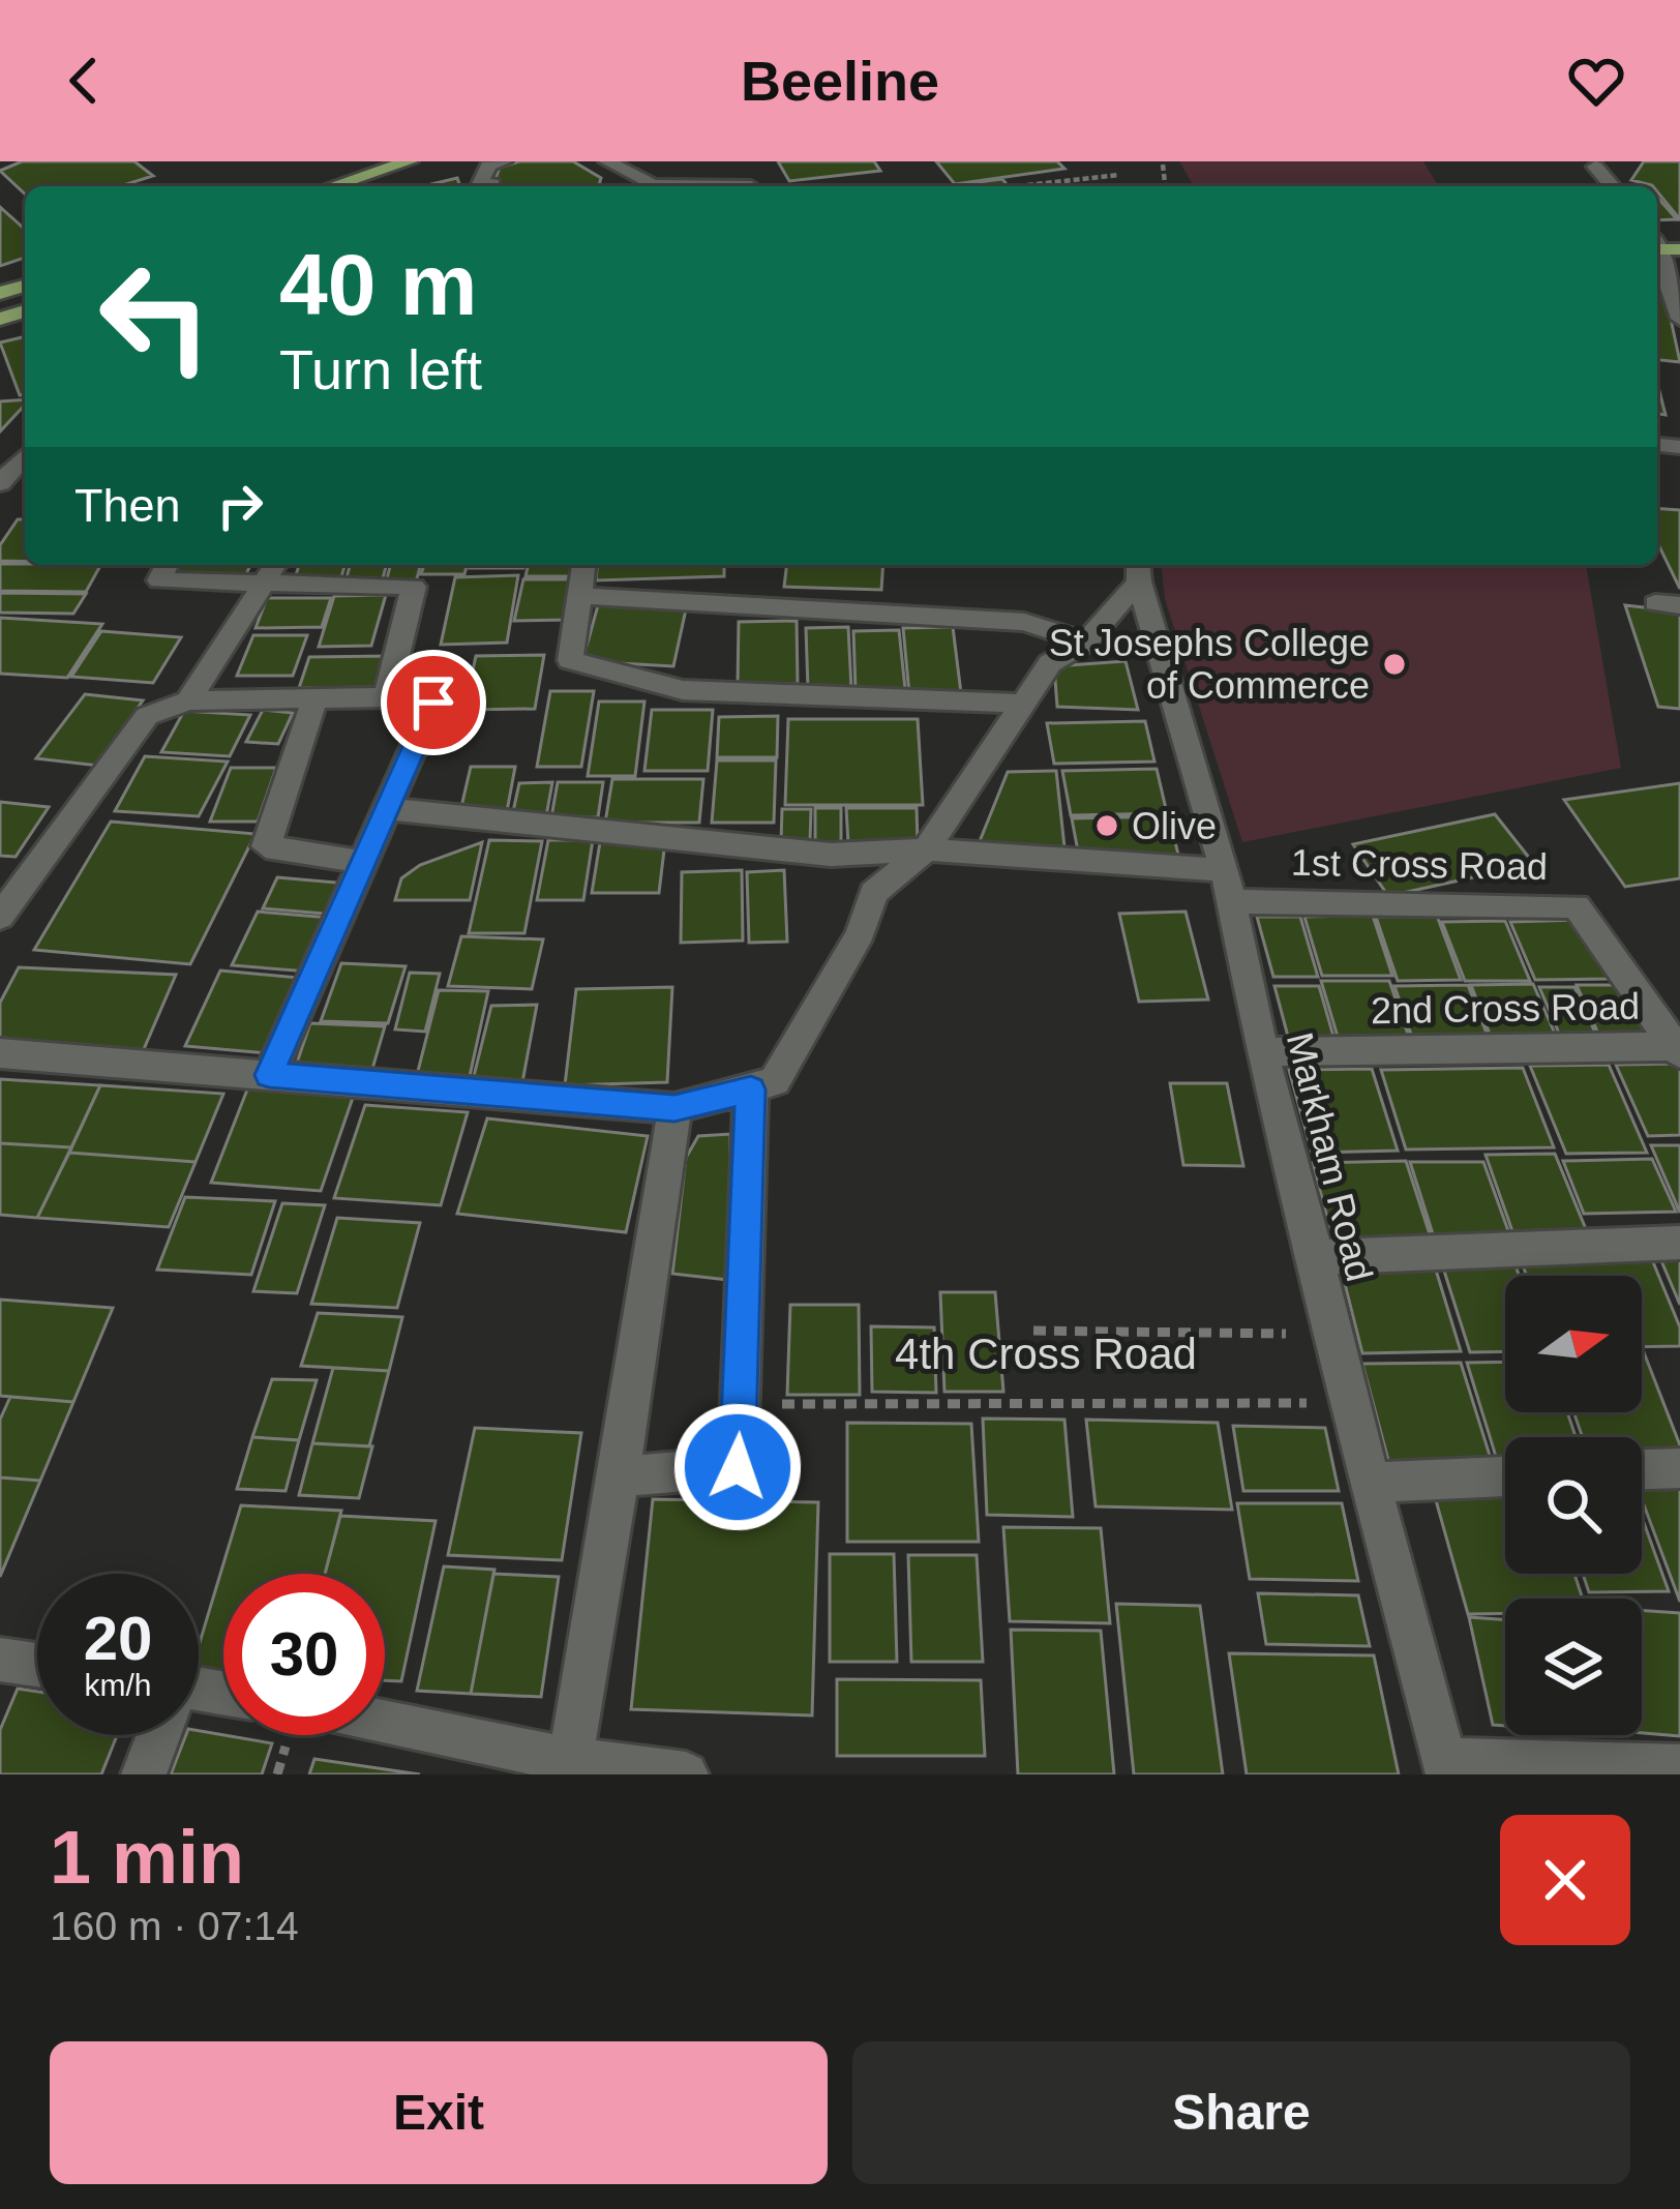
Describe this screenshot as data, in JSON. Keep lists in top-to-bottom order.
{
  "streets": {
    "street": ["1st Cross Road", "2nd Cross Road", "Markham Road"],
    "path": ["4th Cross Road"]
  },
  "crossings": [
    ["1st Cross Road", "2nd Cross Road"],
    ["1st Cross Road", "Markham Road"],
    ["2nd Cross Road", "Markham Road"],
    ["Markham Road", "4th Cross Road"]
  ],
  "places": ["St Josephs College of Commerce", "Olive"],
  "north": "right",
  "page": {
    "header": "Beeline",
    "turn": ["40 m", "Turn left"],
    "then": "Then",
    "speed": "20 km/h",
    "limit": "30",
    "heading": ["1 min", "160 m · 07:14"],
    "buttons": ["Exit", "Share"]
  }
}
